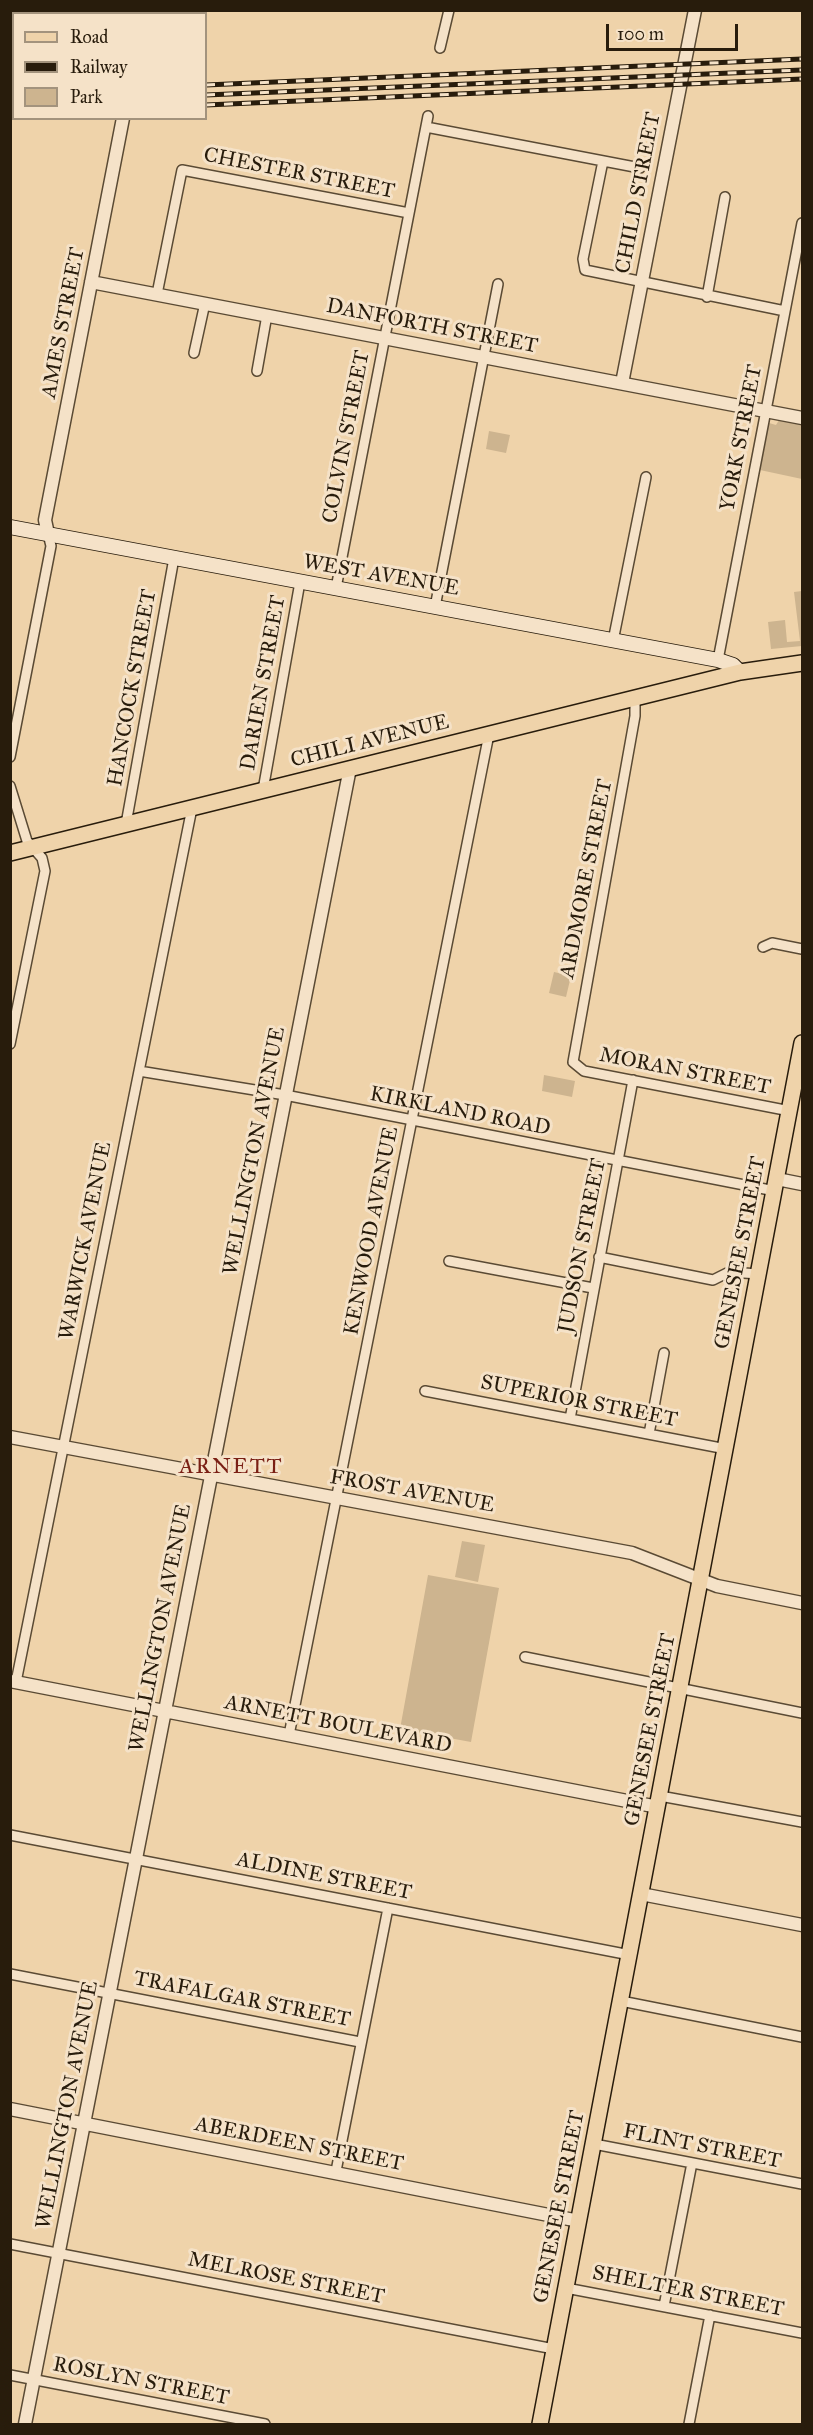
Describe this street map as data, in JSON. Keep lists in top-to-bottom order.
{
  "streets": {
    "main road": ["WEST AVENUE", "CHILI AVENUE", "GENESEE STREET"],
    "street": [
      "CHESTER STREET",
      "CHILD STREET",
      "AMES STREET",
      "DANFORTH STREET",
      "COLVIN STREET",
      "YORK STREET",
      "DARIEN STREET",
      "HANCOCK STREET",
      "ARDMORE STREET",
      "MORAN STREET",
      "KIRKLAND ROAD",
      "WELLINGTON AVENUE",
      "KENWOOD AVENUE",
      "WARWICK AVENUE",
      "JUDSON STREET",
      "SUPERIOR STREET",
      "FROST AVENUE",
      "ARNETT BOULEVARD",
      "ALDINE STREET",
      "TRAFALGAR STREET",
      "ABERDEEN STREET",
      "FLINT STREET",
      "MELROSE STREET",
      "SHELTER STREET",
      "ROSLYN STREET"
    ]
  },
  "crossings": [
    ["CHESTER STREET", "DANFORTH STREET"],
    ["CHESTER STREET", "COLVIN STREET"],
    ["CHILD STREET", "DANFORTH STREET"],
    ["AMES STREET", "DANFORTH STREET"],
    ["AMES STREET", "WEST AVENUE"],
    ["DANFORTH STREET", "COLVIN STREET"],
    ["DANFORTH STREET", "YORK STREET"],
    ["COLVIN STREET", "WEST AVENUE"],
    ["YORK STREET", "WEST AVENUE"],
    ["WEST AVENUE", "DARIEN STREET"],
    ["WEST AVENUE", "HANCOCK STREET"],
    ["WEST AVENUE", "CHILI AVENUE"],
    ["DARIEN STREET", "CHILI AVENUE"],
    ["HANCOCK STREET", "CHILI AVENUE"],
    ["CHILI AVENUE", "ARDMORE STREET"],
    ["CHILI AVENUE", "WELLINGTON AVENUE"],
    ["CHILI AVENUE", "KENWOOD AVENUE"],
    ["CHILI AVENUE", "WARWICK AVENUE"],
    ["ARDMORE STREET", "MORAN STREET"],
    ["MORAN STREET", "JUDSON STREET"],
    ["MORAN STREET", "GENESEE STREET"],
    ["KIRKLAND ROAD", "WELLINGTON AVENUE"],
    ["KIRKLAND ROAD", "KENWOOD AVENUE"],
    ["KIRKLAND ROAD", "WARWICK AVENUE"],
    ["KIRKLAND ROAD", "JUDSON STREET"],
    ["KIRKLAND ROAD", "GENESEE STREET"],
    ["WELLINGTON AVENUE", "FROST AVENUE"],
    ["WELLINGTON AVENUE", "ARNETT BOULEVARD"],
    ["WELLINGTON AVENUE", "ALDINE STREET"],
    ["WELLINGTON AVENUE", "TRAFALGAR STREET"],
    ["WELLINGTON AVENUE", "ABERDEEN STREET"],
    ["WELLINGTON AVENUE", "MELROSE STREET"],
    ["WELLINGTON AVENUE", "ROSLYN STREET"],
    ["KENWOOD AVENUE", "FROST AVENUE"],
    ["KENWOOD AVENUE", "ARNETT BOULEVARD"],
    ["WARWICK AVENUE", "FROST AVENUE"],
    ["WARWICK AVENUE", "ARNETT BOULEVARD"],
    ["JUDSON STREET", "SUPERIOR STREET"],
    ["GENESEE STREET", "SUPERIOR STREET"],
    ["GENESEE STREET", "FROST AVENUE"],
    ["GENESEE STREET", "ARNETT BOULEVARD"],
    ["GENESEE STREET", "ALDINE STREET"],
    ["GENESEE STREET", "ABERDEEN STREET"],
    ["GENESEE STREET", "FLINT STREET"],
    ["GENESEE STREET", "MELROSE STREET"],
    ["GENESEE STREET", "SHELTER STREET"]
  ],
  "districts": ["ARNETT"],
  "legend": ["Road", "Railway", "Park"],
  "scale_bar": "100 m"
}
